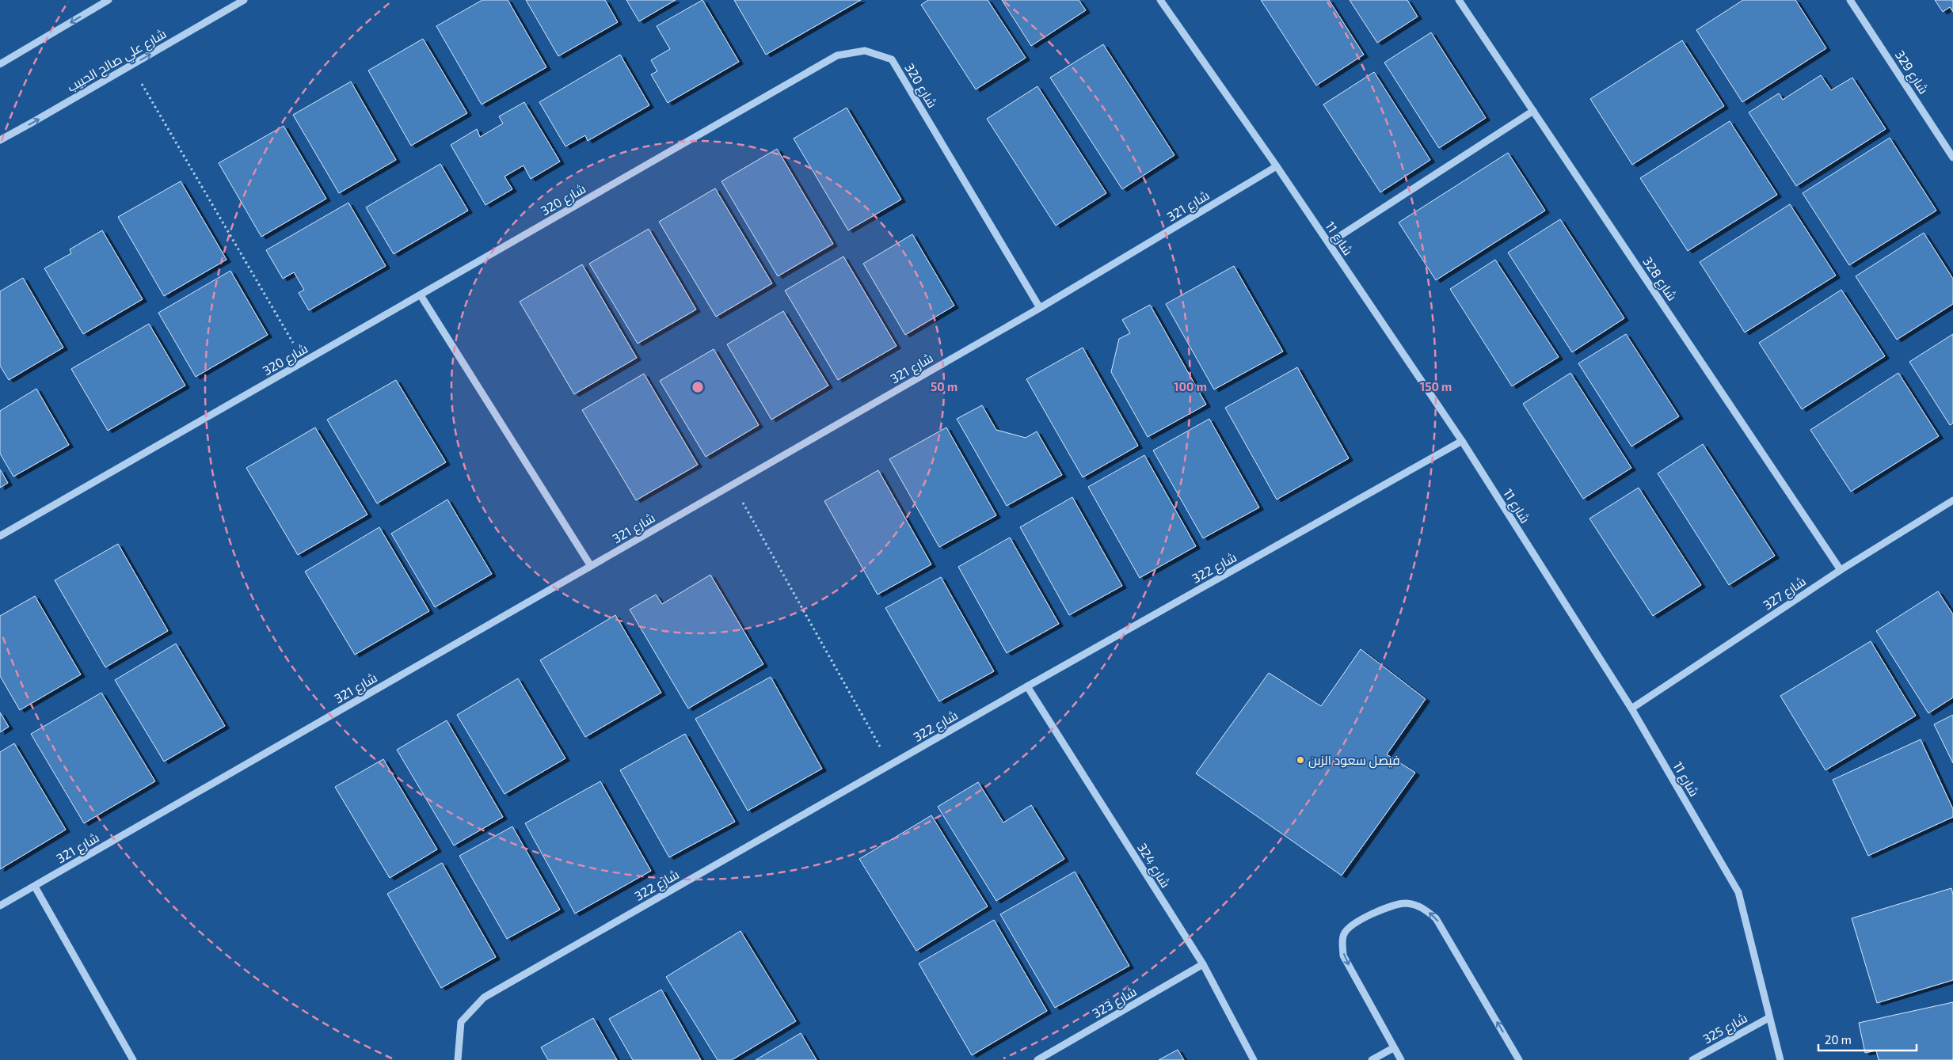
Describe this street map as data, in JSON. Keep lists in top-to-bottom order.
{
  "streets": {
    "street": [
      "شارع علي صالح الحبيب",
      "شارع 329",
      "شارع 320",
      "شارع 321",
      "شارع 11",
      "شارع 328",
      "شارع 322",
      "شارع 327",
      "شارع 324",
      "شارع 323",
      "شارع 325"
    ]
  },
  "crossings": [
    ["شارع 320", "شارع 321"],
    ["شارع 321", "شارع 11"],
    ["شارع 11", "شارع 322"],
    ["شارع 11", "شارع 327"],
    ["شارع 11", "شارع 325"],
    ["شارع 328", "شارع 327"],
    ["شارع 322", "شارع 324"],
    ["شارع 324", "شارع 323"]
  ],
  "one_way": ["شارع علي صالح الحبيب"],
  "places": ["فيصل سعود الزبن"],
  "scale_bar": "20 m",
  "rings": ["50 m", "100 m", "150 m"]
}
